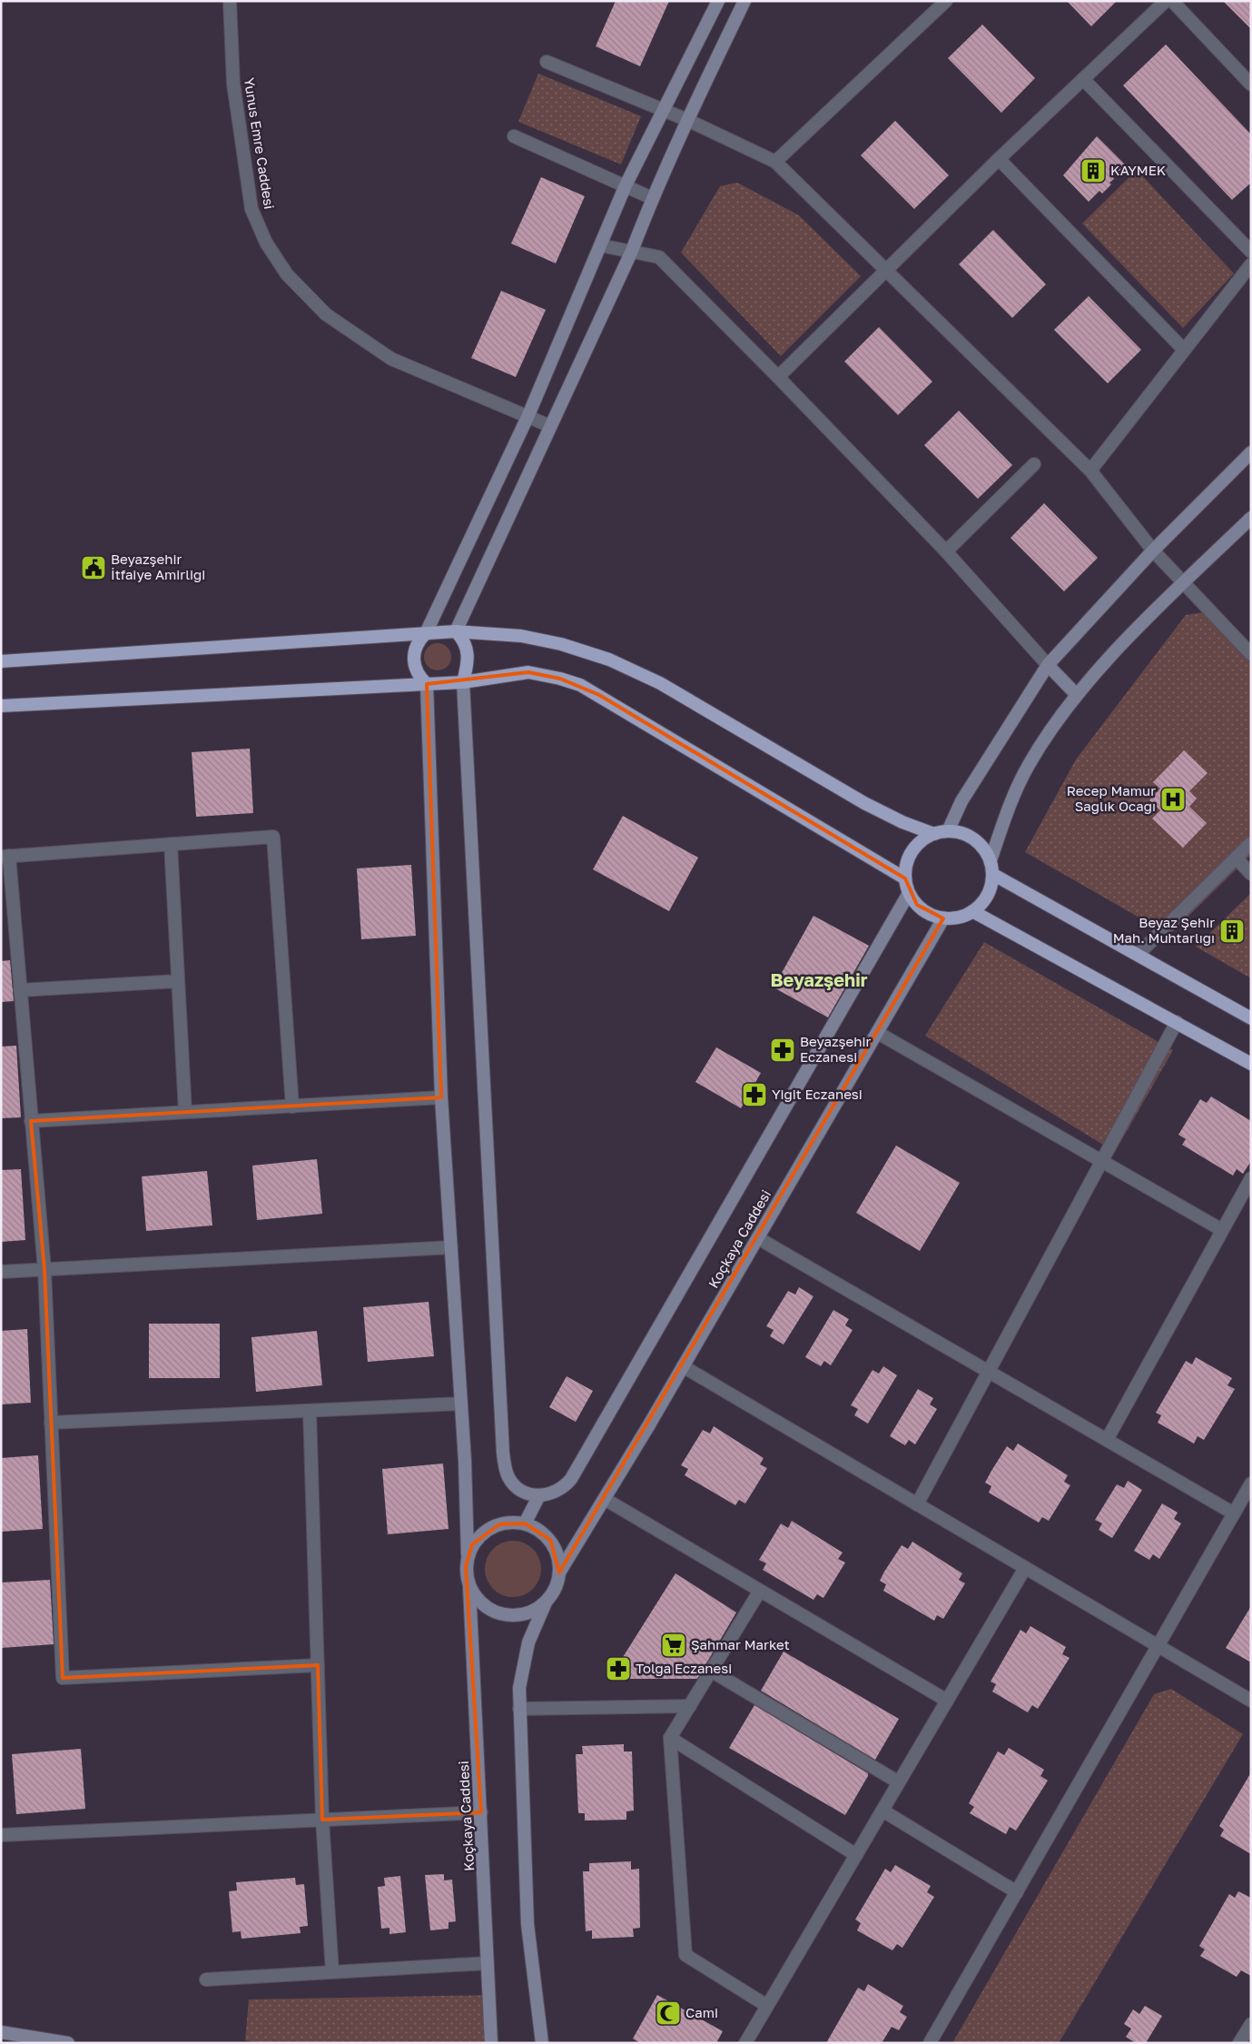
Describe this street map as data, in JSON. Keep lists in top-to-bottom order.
{
  "streets": {
    "main road": ["Koçkaya Caddesi"],
    "street": ["Yunus Emre Caddesi"]
  },
  "districts": ["Beyazşehir"],
  "places": {
    "building": ["KAYMEK", "Beyaz Şehir Mah. Muhtarlığı"],
    "public building": ["Beyazşehir İtfaiye Amirliği"],
    "hospital": ["Recep Mamur Sağlık Ocağı"],
    "pharmacy": ["Beyazşehir Eczanesi", "Yiğit Eczanesi", "Tolga Eczanesi"],
    "supermarket": ["Şahmar Market"],
    "mosque": ["Cami"]
  }
}
